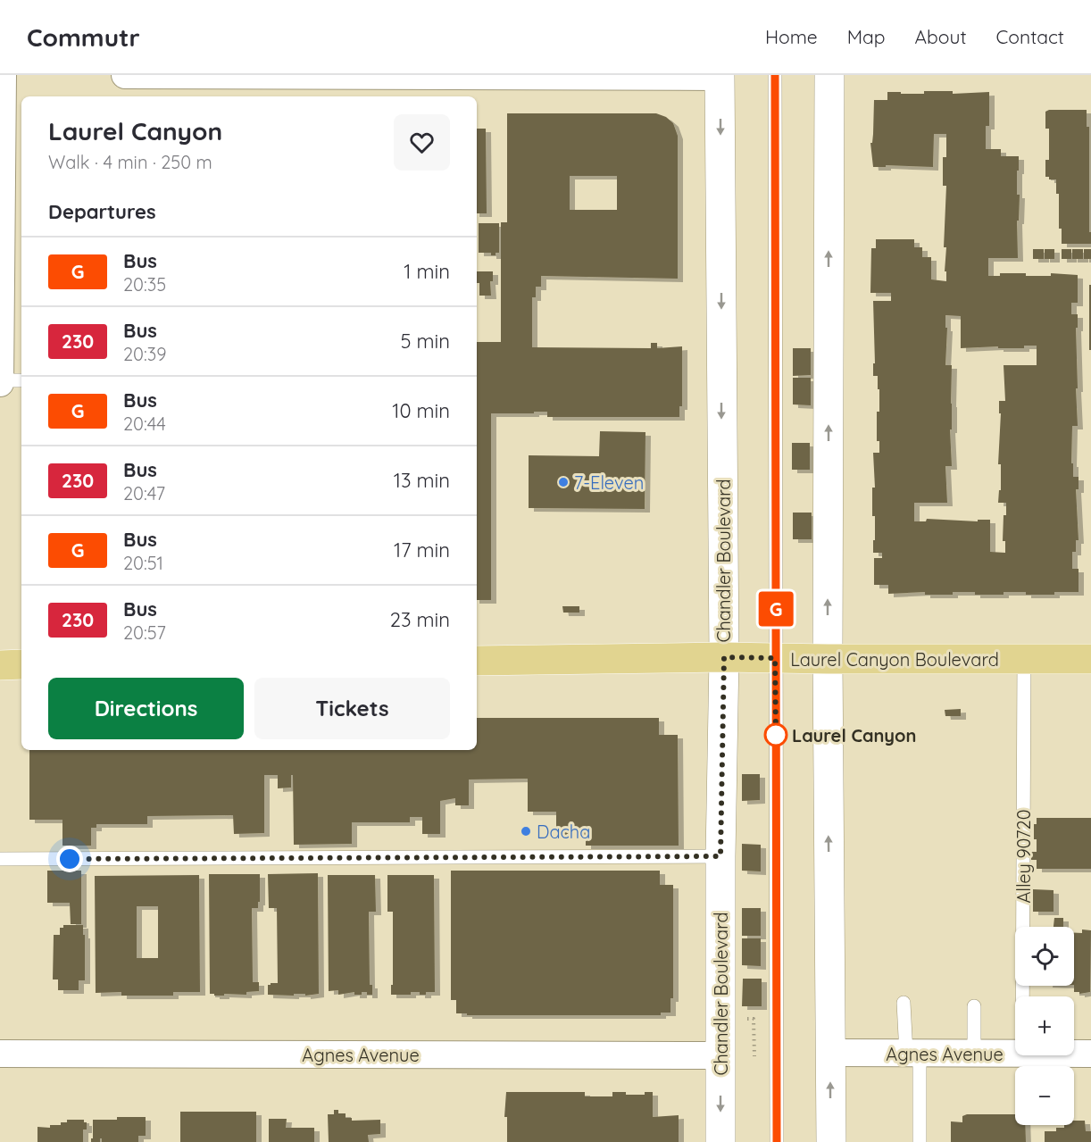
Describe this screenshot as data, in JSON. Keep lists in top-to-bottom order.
{
  "streets": {
    "main road": ["Laurel Canyon Boulevard"],
    "street": ["Chandler Boulevard", "Agnes Avenue"],
    "lane": ["Alley 90720"]
  },
  "crossings": [
    ["Chandler Boulevard", "Laurel Canyon Boulevard"],
    ["Chandler Boulevard", "Agnes Avenue"],
    ["Laurel Canyon Boulevard", "Alley 90720"]
  ],
  "places": ["7-Eleven", "Laurel Canyon", "Dacha"],
  "lines": ["bus line G"],
  "page": {
    "header": "Commutr",
    "nav": [
      "Home",
      "Map",
      "About",
      "Contact"
    ],
    "on_map": "G",
    "heading": [
      ["Laurel Canyon", "Walk · 4 min · 250 m"],
      "Departures"
    ],
    "list": [
      {
        "mark": "G",
        "name": "Bus",
        "note": "20:35",
        "value": "1 min"
      },
      {
        "mark": "230",
        "name": "Bus",
        "note": "20:39",
        "value": "5 min"
      },
      {
        "mark": "G",
        "name": "Bus",
        "note": "20:44",
        "value": "10 min"
      },
      {
        "mark": "230",
        "name": "Bus",
        "note": "20:47",
        "value": "13 min"
      },
      {
        "mark": "G",
        "name": "Bus",
        "note": "20:51",
        "value": "17 min"
      },
      {
        "mark": "230",
        "name": "Bus",
        "note": "20:57",
        "value": "23 min"
      }
    ],
    "buttons": ["Directions", "Tickets"],
    "map_buttons": ["+", "−"]
  }
}
